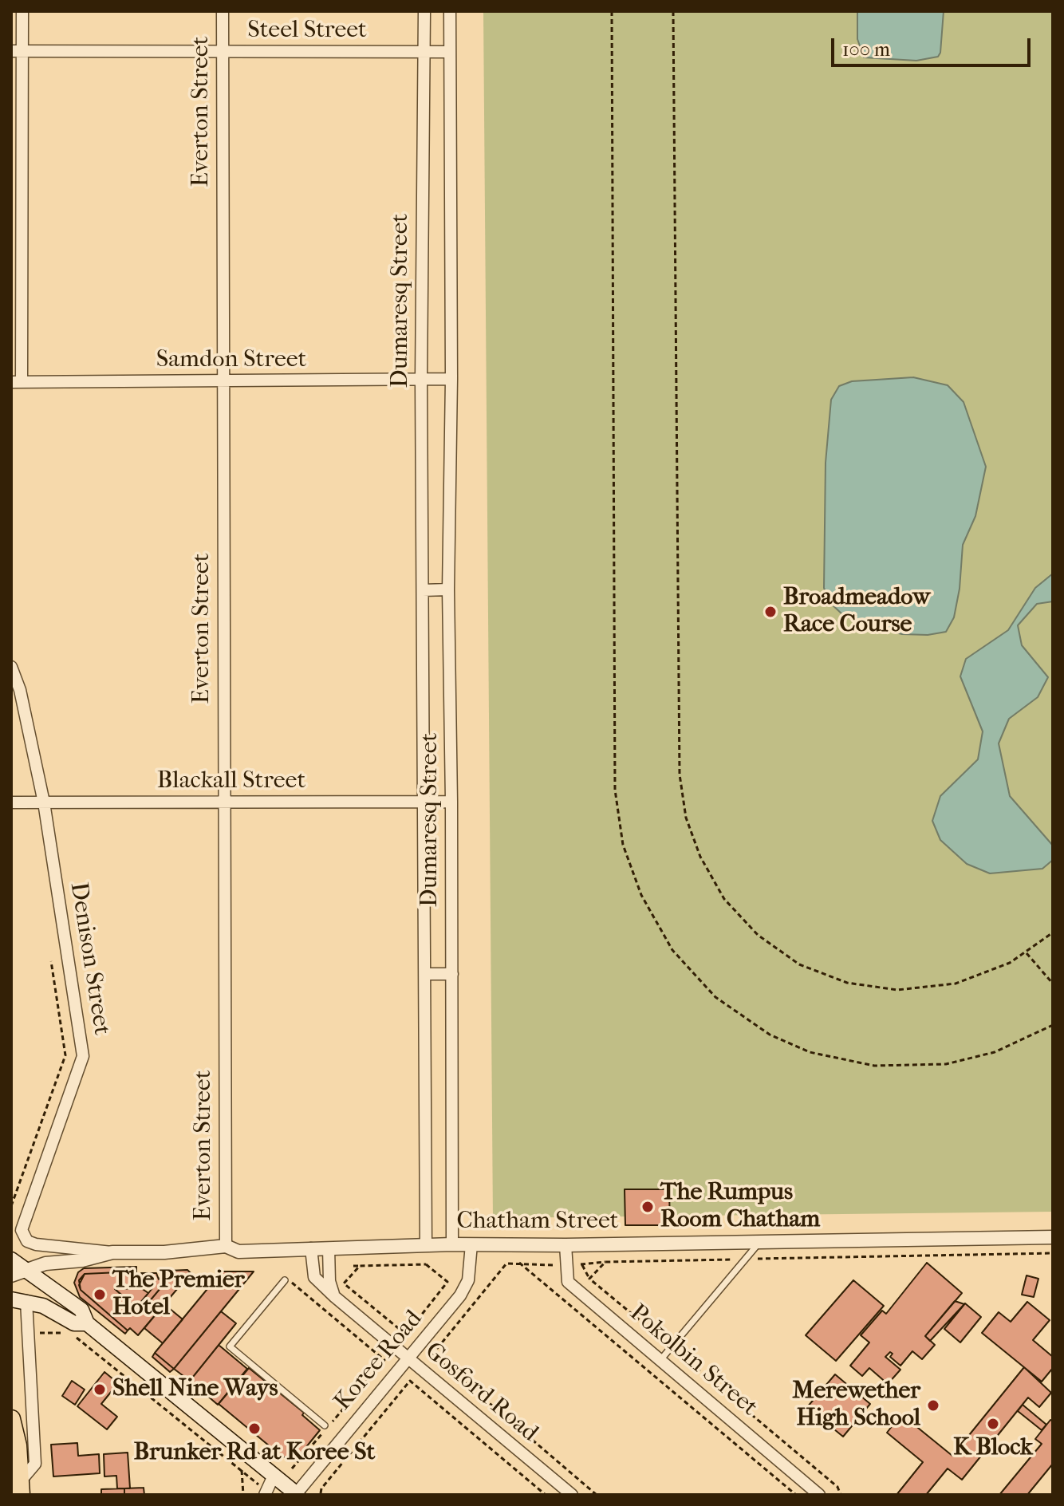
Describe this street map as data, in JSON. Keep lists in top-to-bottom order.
{
  "streets": {
    "street": [
      "Steel Street",
      "Everton Street",
      "Dumaresq Street",
      "Samdon Street",
      "Blackall Street",
      "Denison Street",
      "Chatham Street",
      "Koree Road",
      "Pokolbin Street",
      "Gosford Road"
    ]
  },
  "crossings": [
    ["Steel Street", "Everton Street"],
    ["Steel Street", "Dumaresq Street"],
    ["Everton Street", "Samdon Street"],
    ["Everton Street", "Blackall Street"],
    ["Everton Street", "Chatham Street"],
    ["Dumaresq Street", "Samdon Street"],
    ["Dumaresq Street", "Blackall Street"],
    ["Dumaresq Street", "Chatham Street"],
    ["Blackall Street", "Denison Street"],
    ["Denison Street", "Chatham Street"],
    ["Chatham Street", "Koree Road"],
    ["Chatham Street", "Pokolbin Street"],
    ["Chatham Street", "Gosford Road"],
    ["Koree Road", "Gosford Road"]
  ],
  "places": [
    "Broadmeadow Race Course",
    "The Rumpus Room Chatham",
    "The Premier Hotel",
    "Shell Nine Ways",
    "Merewether High School",
    "K Block",
    "Brunker Rd at Koree St"
  ],
  "scale_bar": "100 m"
}
